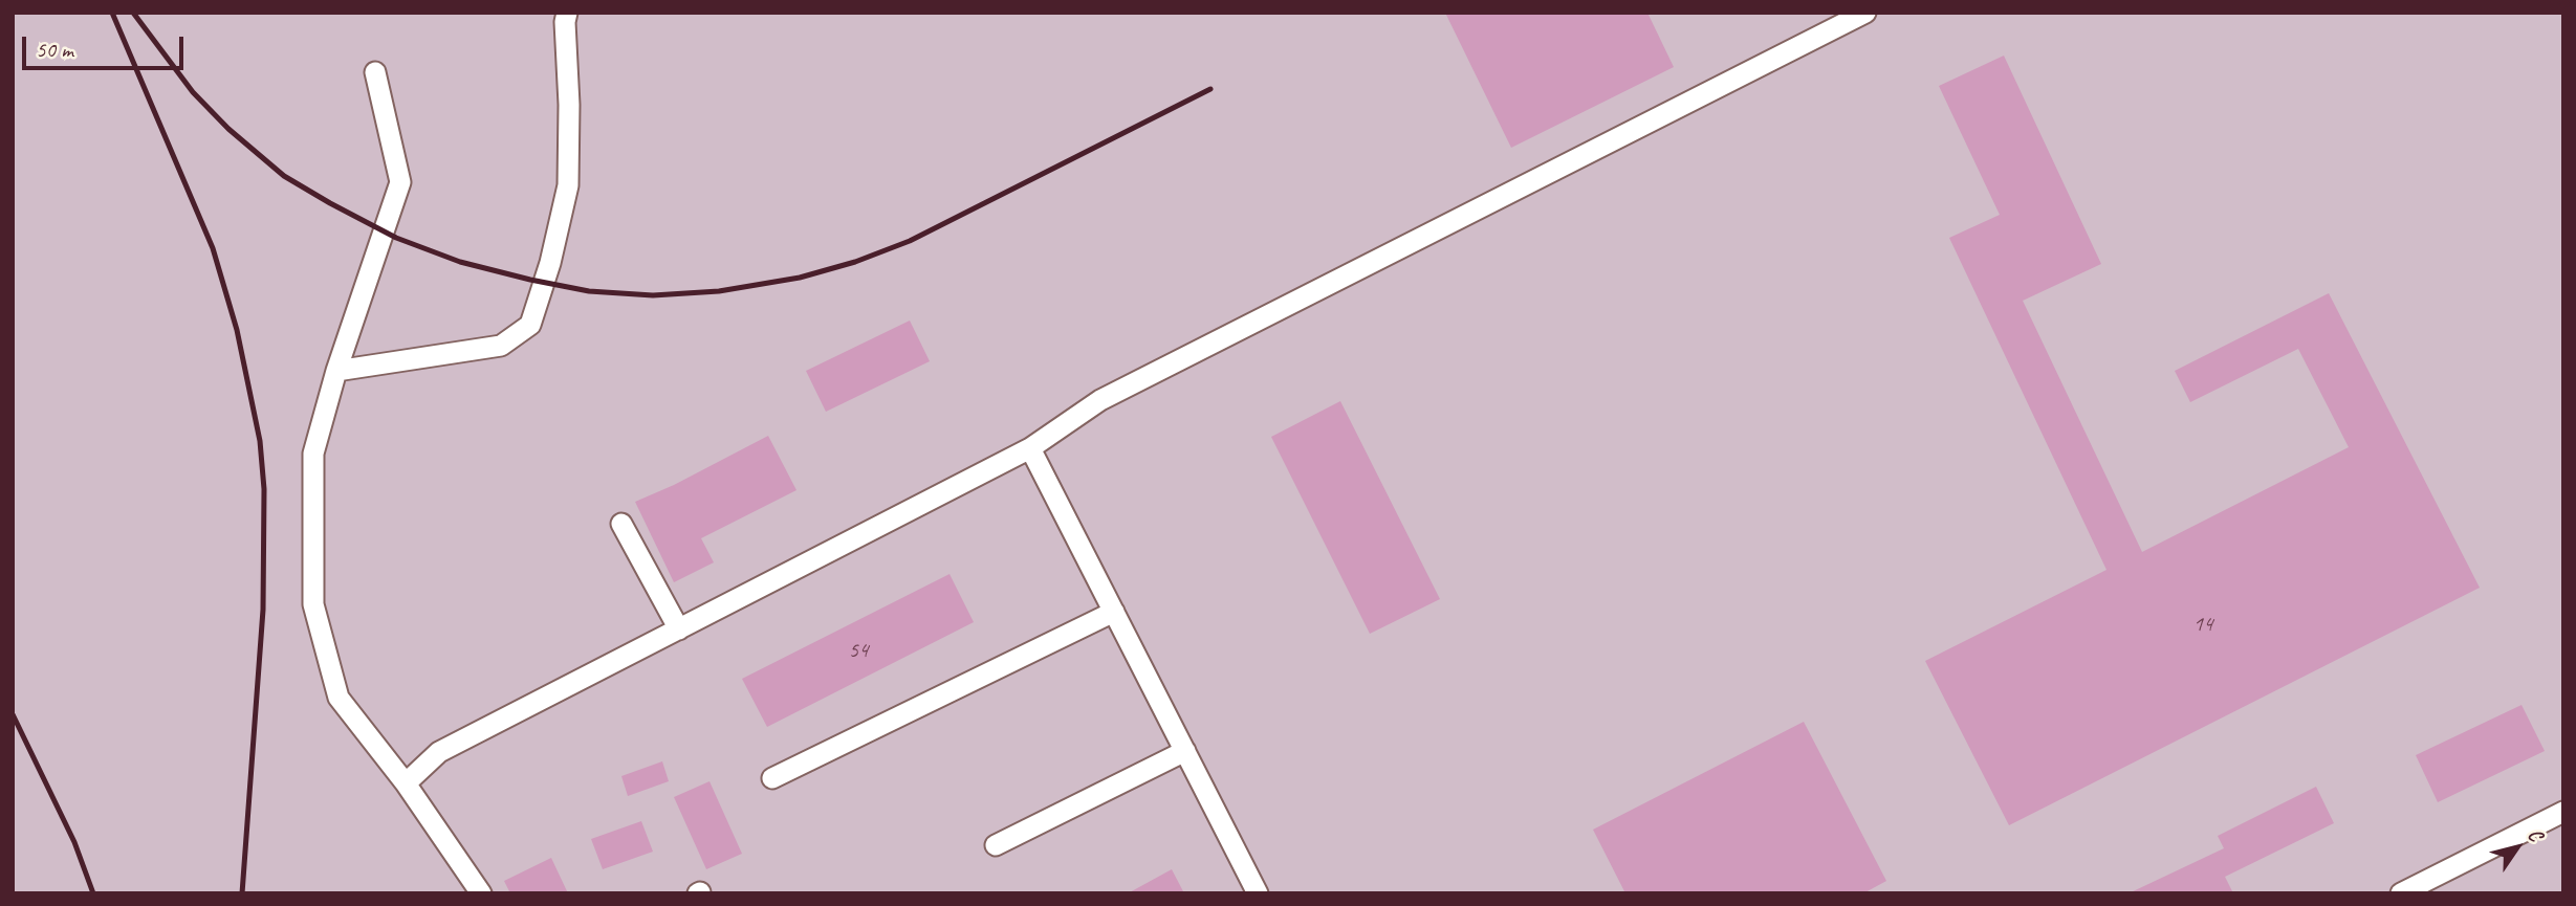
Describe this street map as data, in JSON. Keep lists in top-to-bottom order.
{
  "house_numbers": ["14", "54"],
  "scale_bar": "50 m",
  "north": "top right"
}
